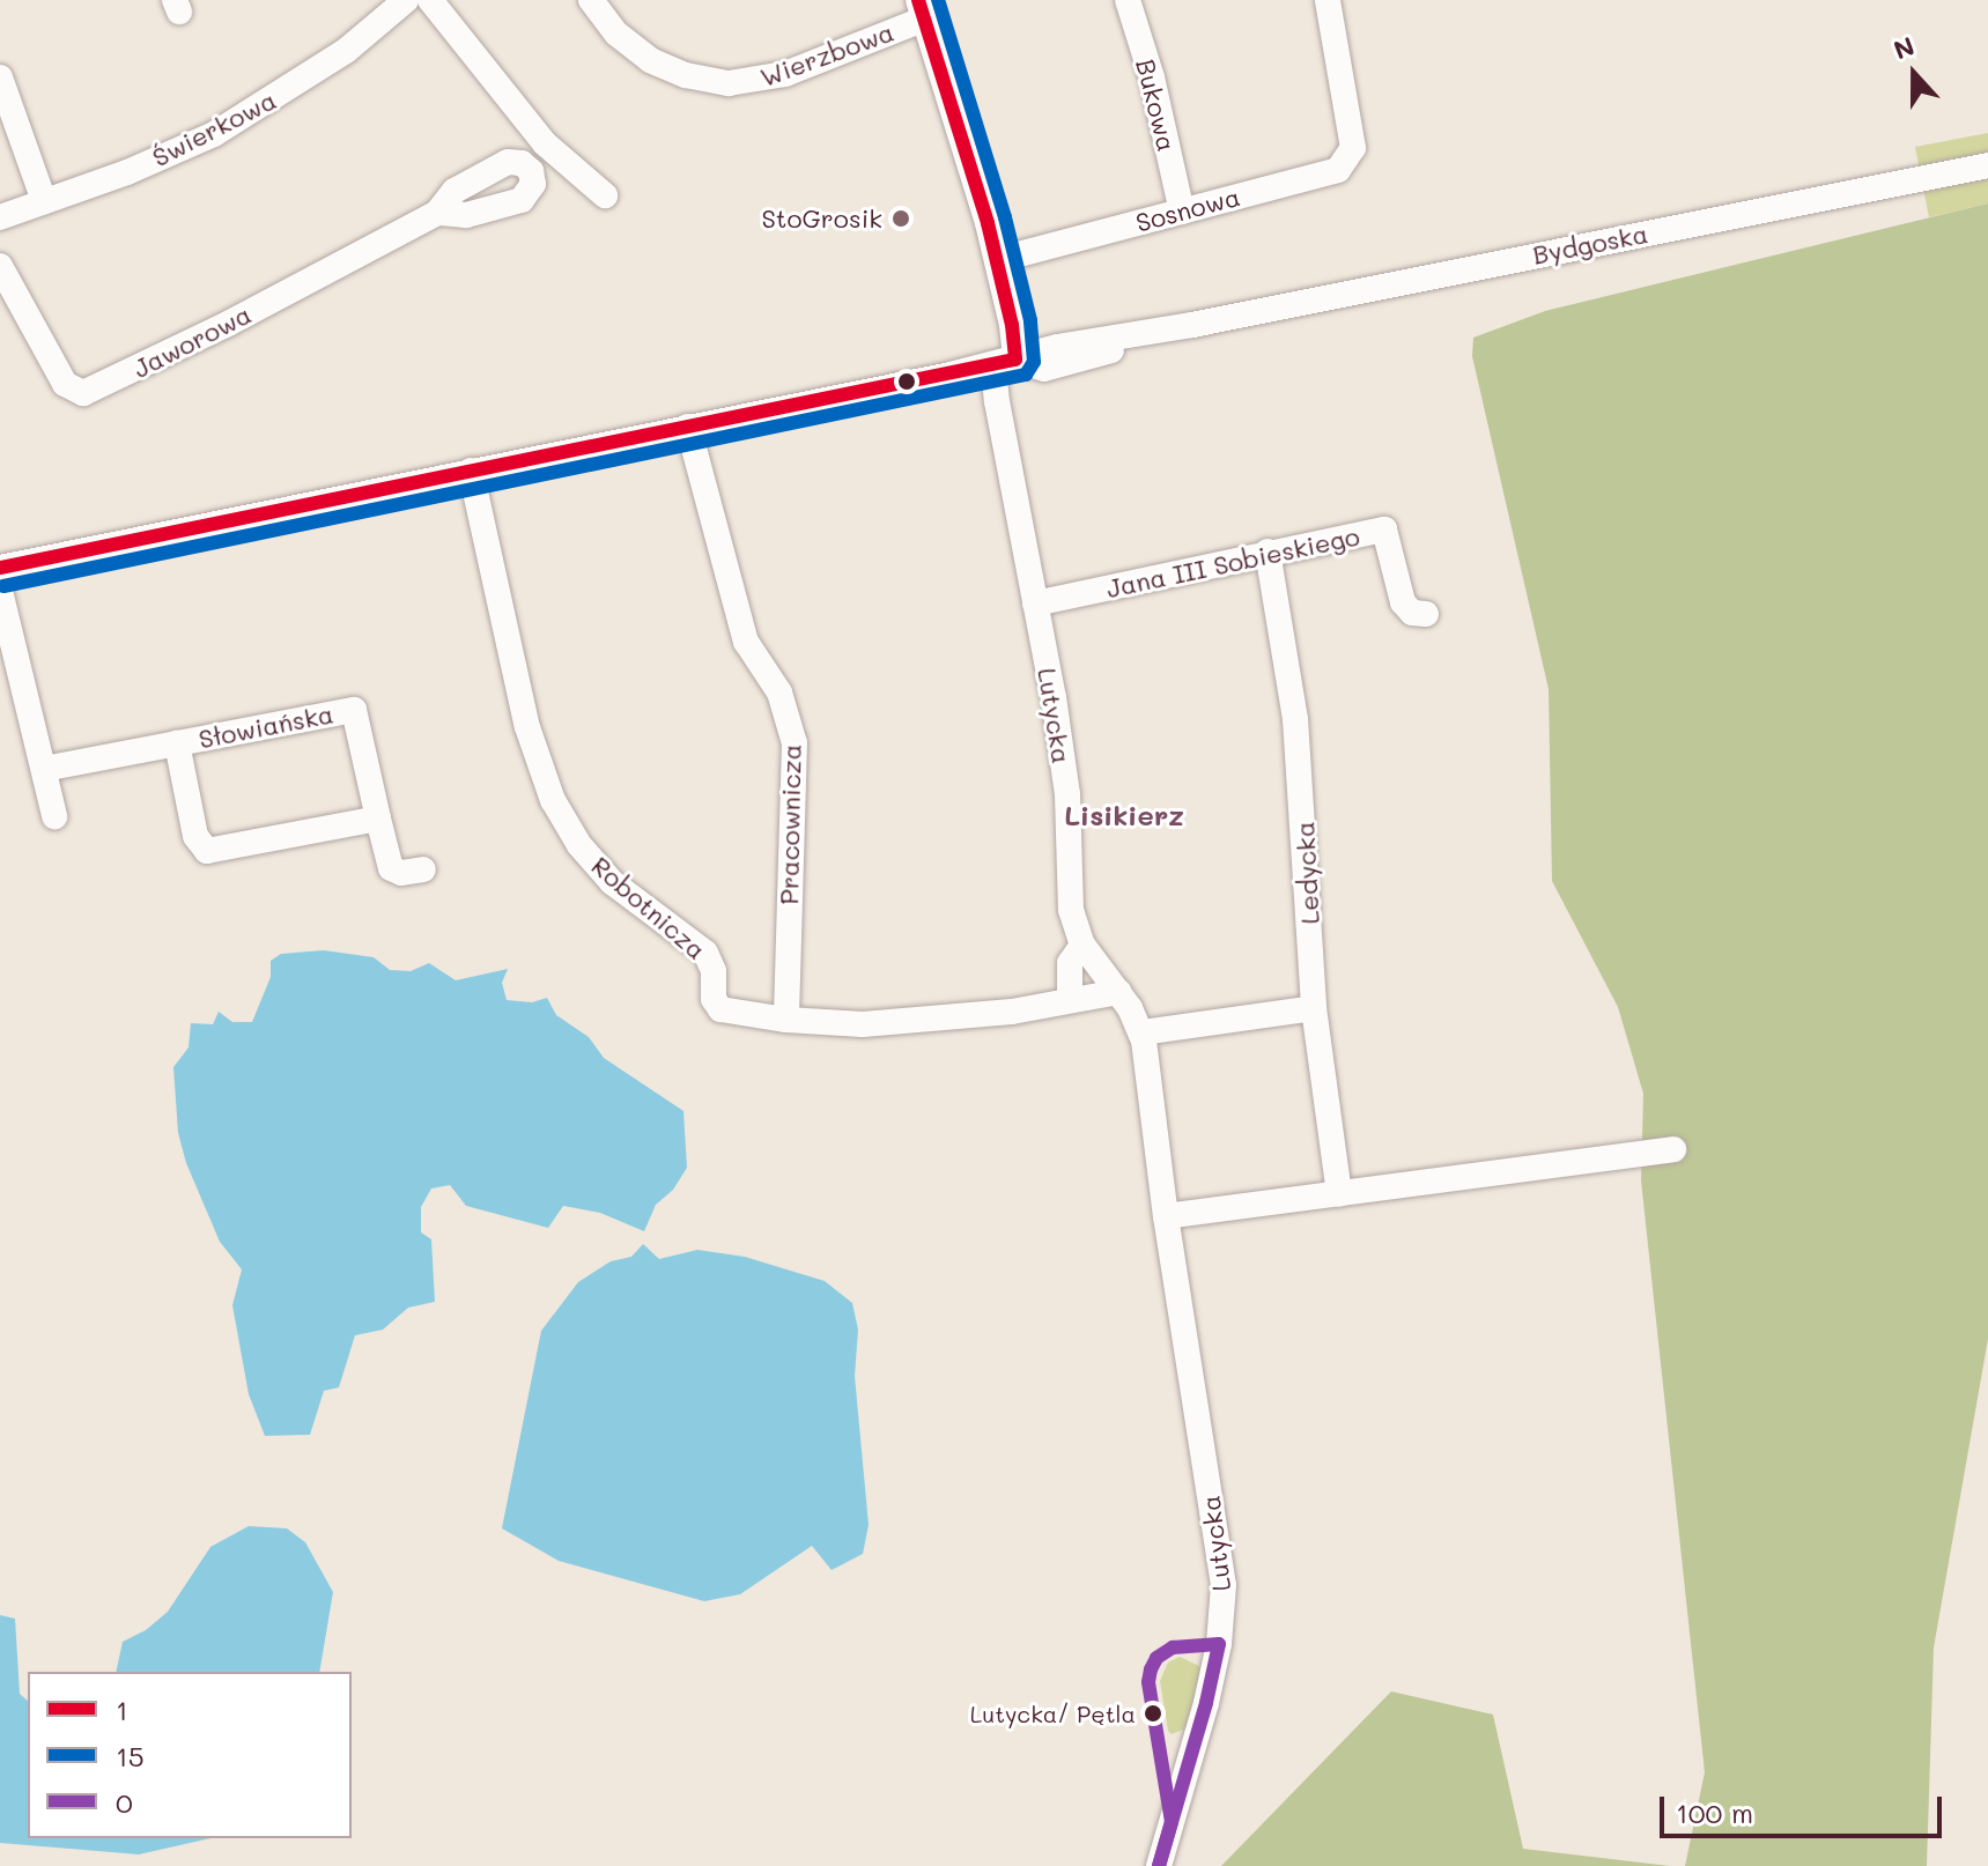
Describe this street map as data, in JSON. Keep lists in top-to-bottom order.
{
  "streets": {
    "street": [
      "Wierzbowa",
      "Bukowa",
      "Świerkowa",
      "Sosnowa",
      "Bydgoska",
      "Jaworowa",
      "Jana III Sobieskiego",
      "Lutycka",
      "Słowiańska",
      "Pracownicza",
      "Ledycka",
      "Robotnicza"
    ]
  },
  "crossings": [
    ["Wierzbowa", "Lutycka"],
    ["Bukowa", "Sosnowa"],
    ["Sosnowa", "Lutycka"],
    ["Bydgoska", "Lutycka"],
    ["Bydgoska", "Pracownicza"],
    ["Bydgoska", "Robotnicza"],
    ["Jana III Sobieskiego", "Lutycka"],
    ["Jana III Sobieskiego", "Ledycka"],
    ["Lutycka", "Robotnicza"],
    ["Pracownicza", "Robotnicza"]
  ],
  "districts": ["Lisikierz"],
  "places": ["StoGrosik", "Lutycka/ Pętla"],
  "lines": ["transit line 1", "transit line 15", "transit line 0"],
  "legend": ["1", "15", "0"],
  "scale_bar": "100 m",
  "north": "top"
}
